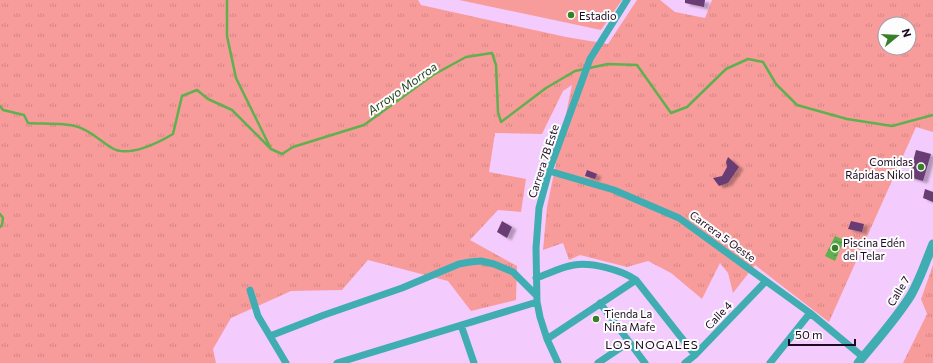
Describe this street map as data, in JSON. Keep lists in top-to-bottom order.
{
  "streets": {
    "street": [
      "Carrera 7B Este",
      "Carrera 5 Oeste",
      "Calle 7",
      "Calle 4"
    ]
  },
  "crossings": [
    ["Carrera 7B Este", "Carrera 5 Oeste"],
    ["Carrera 5 Oeste", "Calle 7"],
    ["Carrera 5 Oeste", "Calle 4"]
  ],
  "districts": ["LOS NOGALES"],
  "water": ["Arroyo Morroa"],
  "places": [
    "Estadio",
    "Comidas Rápidas Nikol",
    "Piscina Edén del Telar",
    "Tienda La Niña Mafe"
  ],
  "scale_bar": "50 m",
  "north": "right"
}
